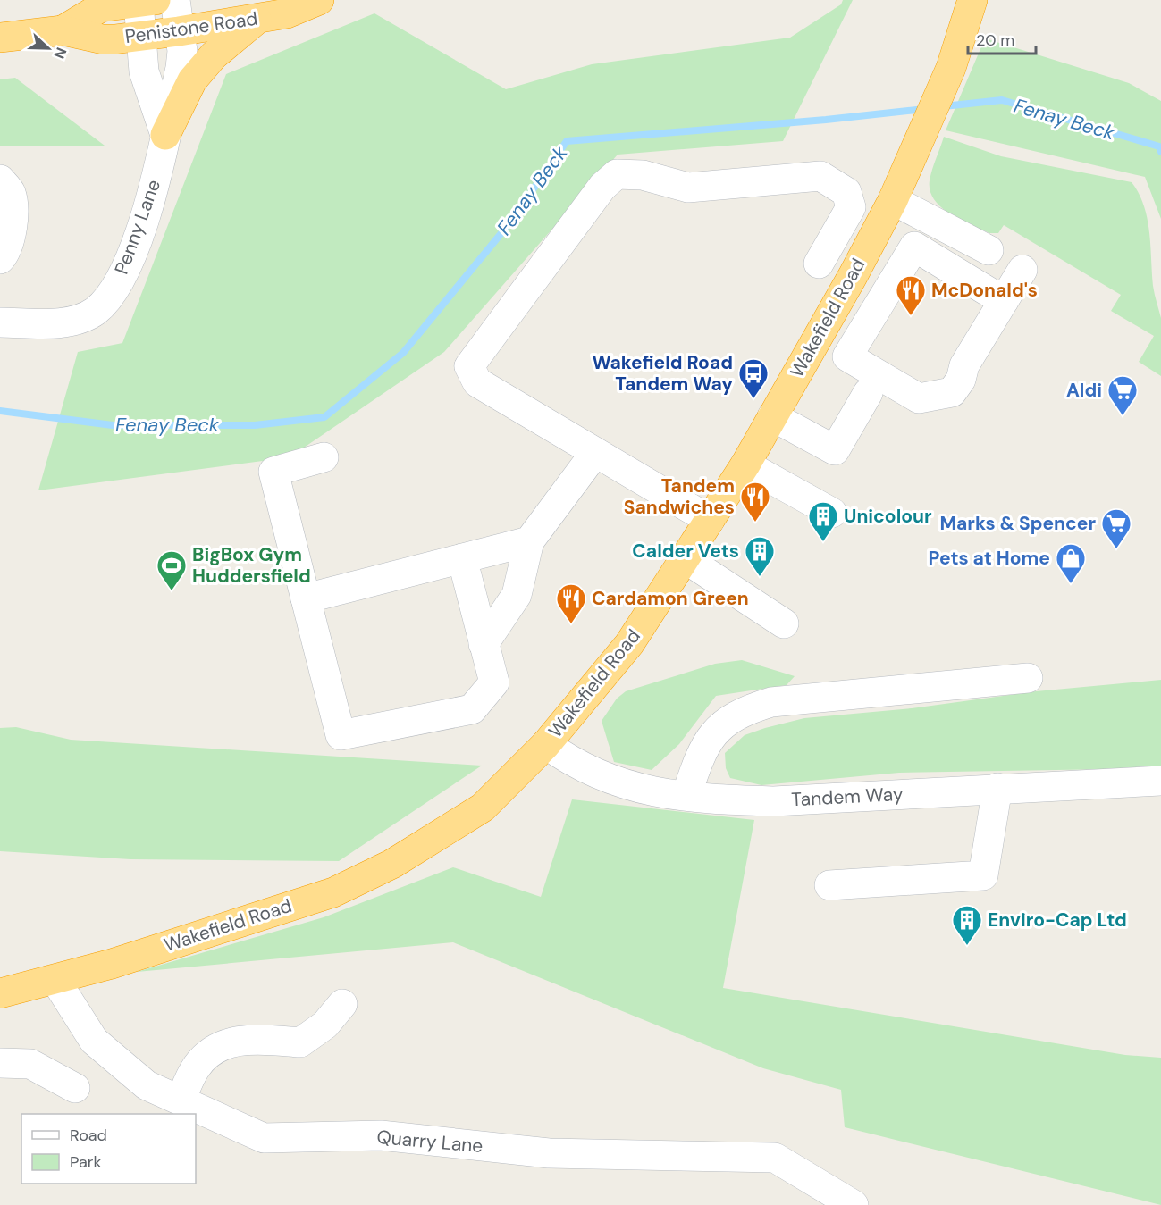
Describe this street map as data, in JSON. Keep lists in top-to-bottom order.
{
  "streets": {
    "highway": ["Penistone Road", "Wakefield Road"],
    "street": ["Penny Lane", "Tandem Way", "Quarry Lane"]
  },
  "crossings": [
    ["Penistone Road", "Penny Lane"],
    ["Wakefield Road", "Tandem Way"],
    ["Wakefield Road", "Quarry Lane"]
  ],
  "water": ["Fenay Beck"],
  "places": {
    "restaurant": ["McDonald's", "Tandem Sandwiches", "Cardamon Green"],
    "bus stop": ["Wakefield Road Tandem Way"],
    "supermarket": ["Aldi", "Marks & Spencer"],
    "building": ["Unicolour", "Calder Vets", "Enviro-Cap Ltd"],
    "shop": ["Pets at Home"],
    "sports": ["BigBox Gym Huddersfield"]
  },
  "legend": ["Road", "Park"],
  "scale_bar": "20 m",
  "north": "right"
}
